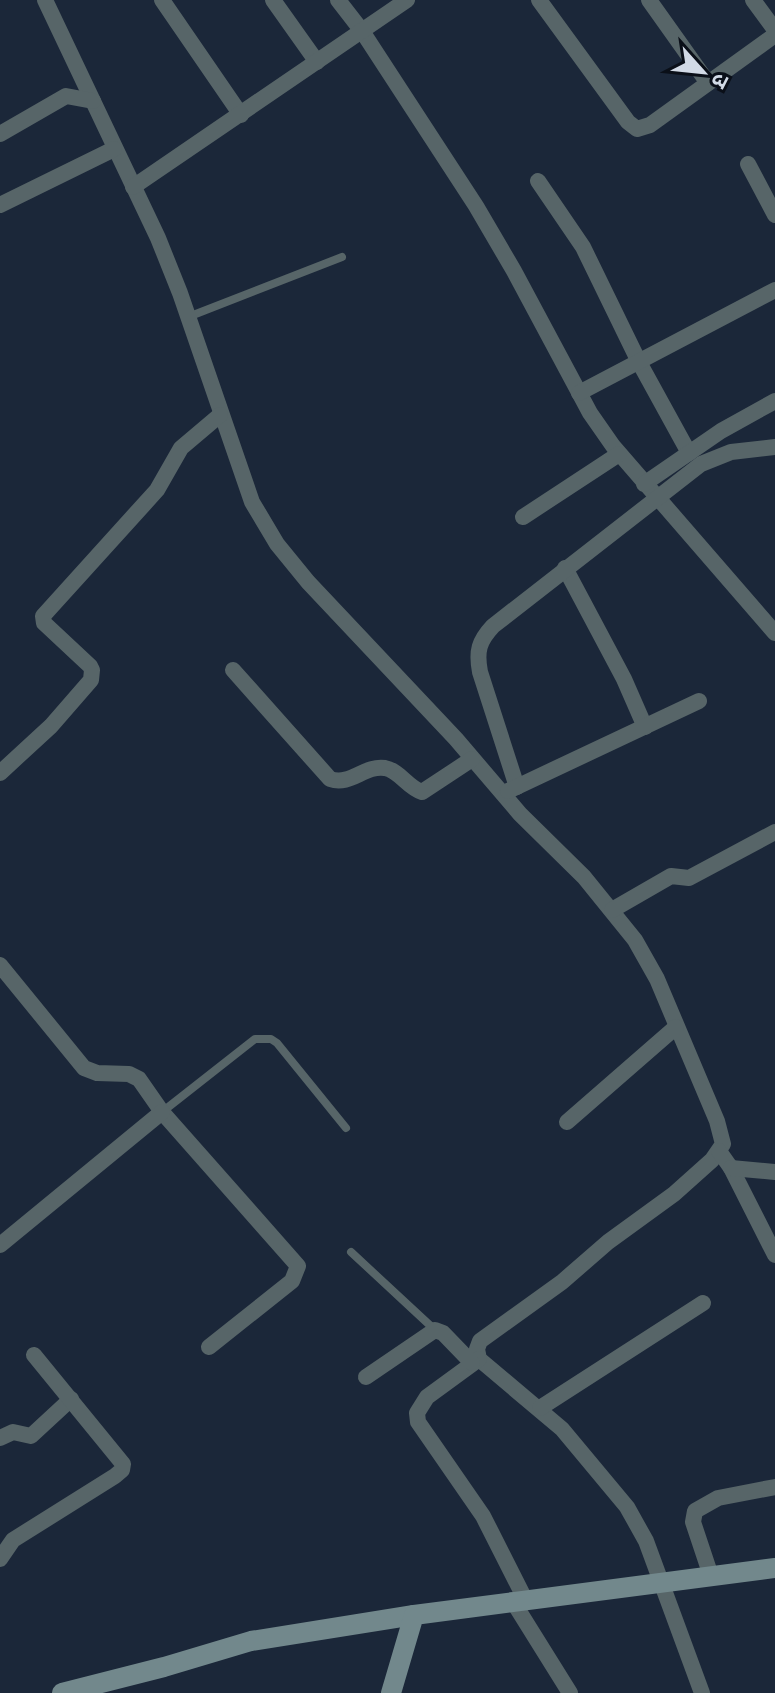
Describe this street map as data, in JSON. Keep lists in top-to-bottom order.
{
  "north": "bottom right"
}
